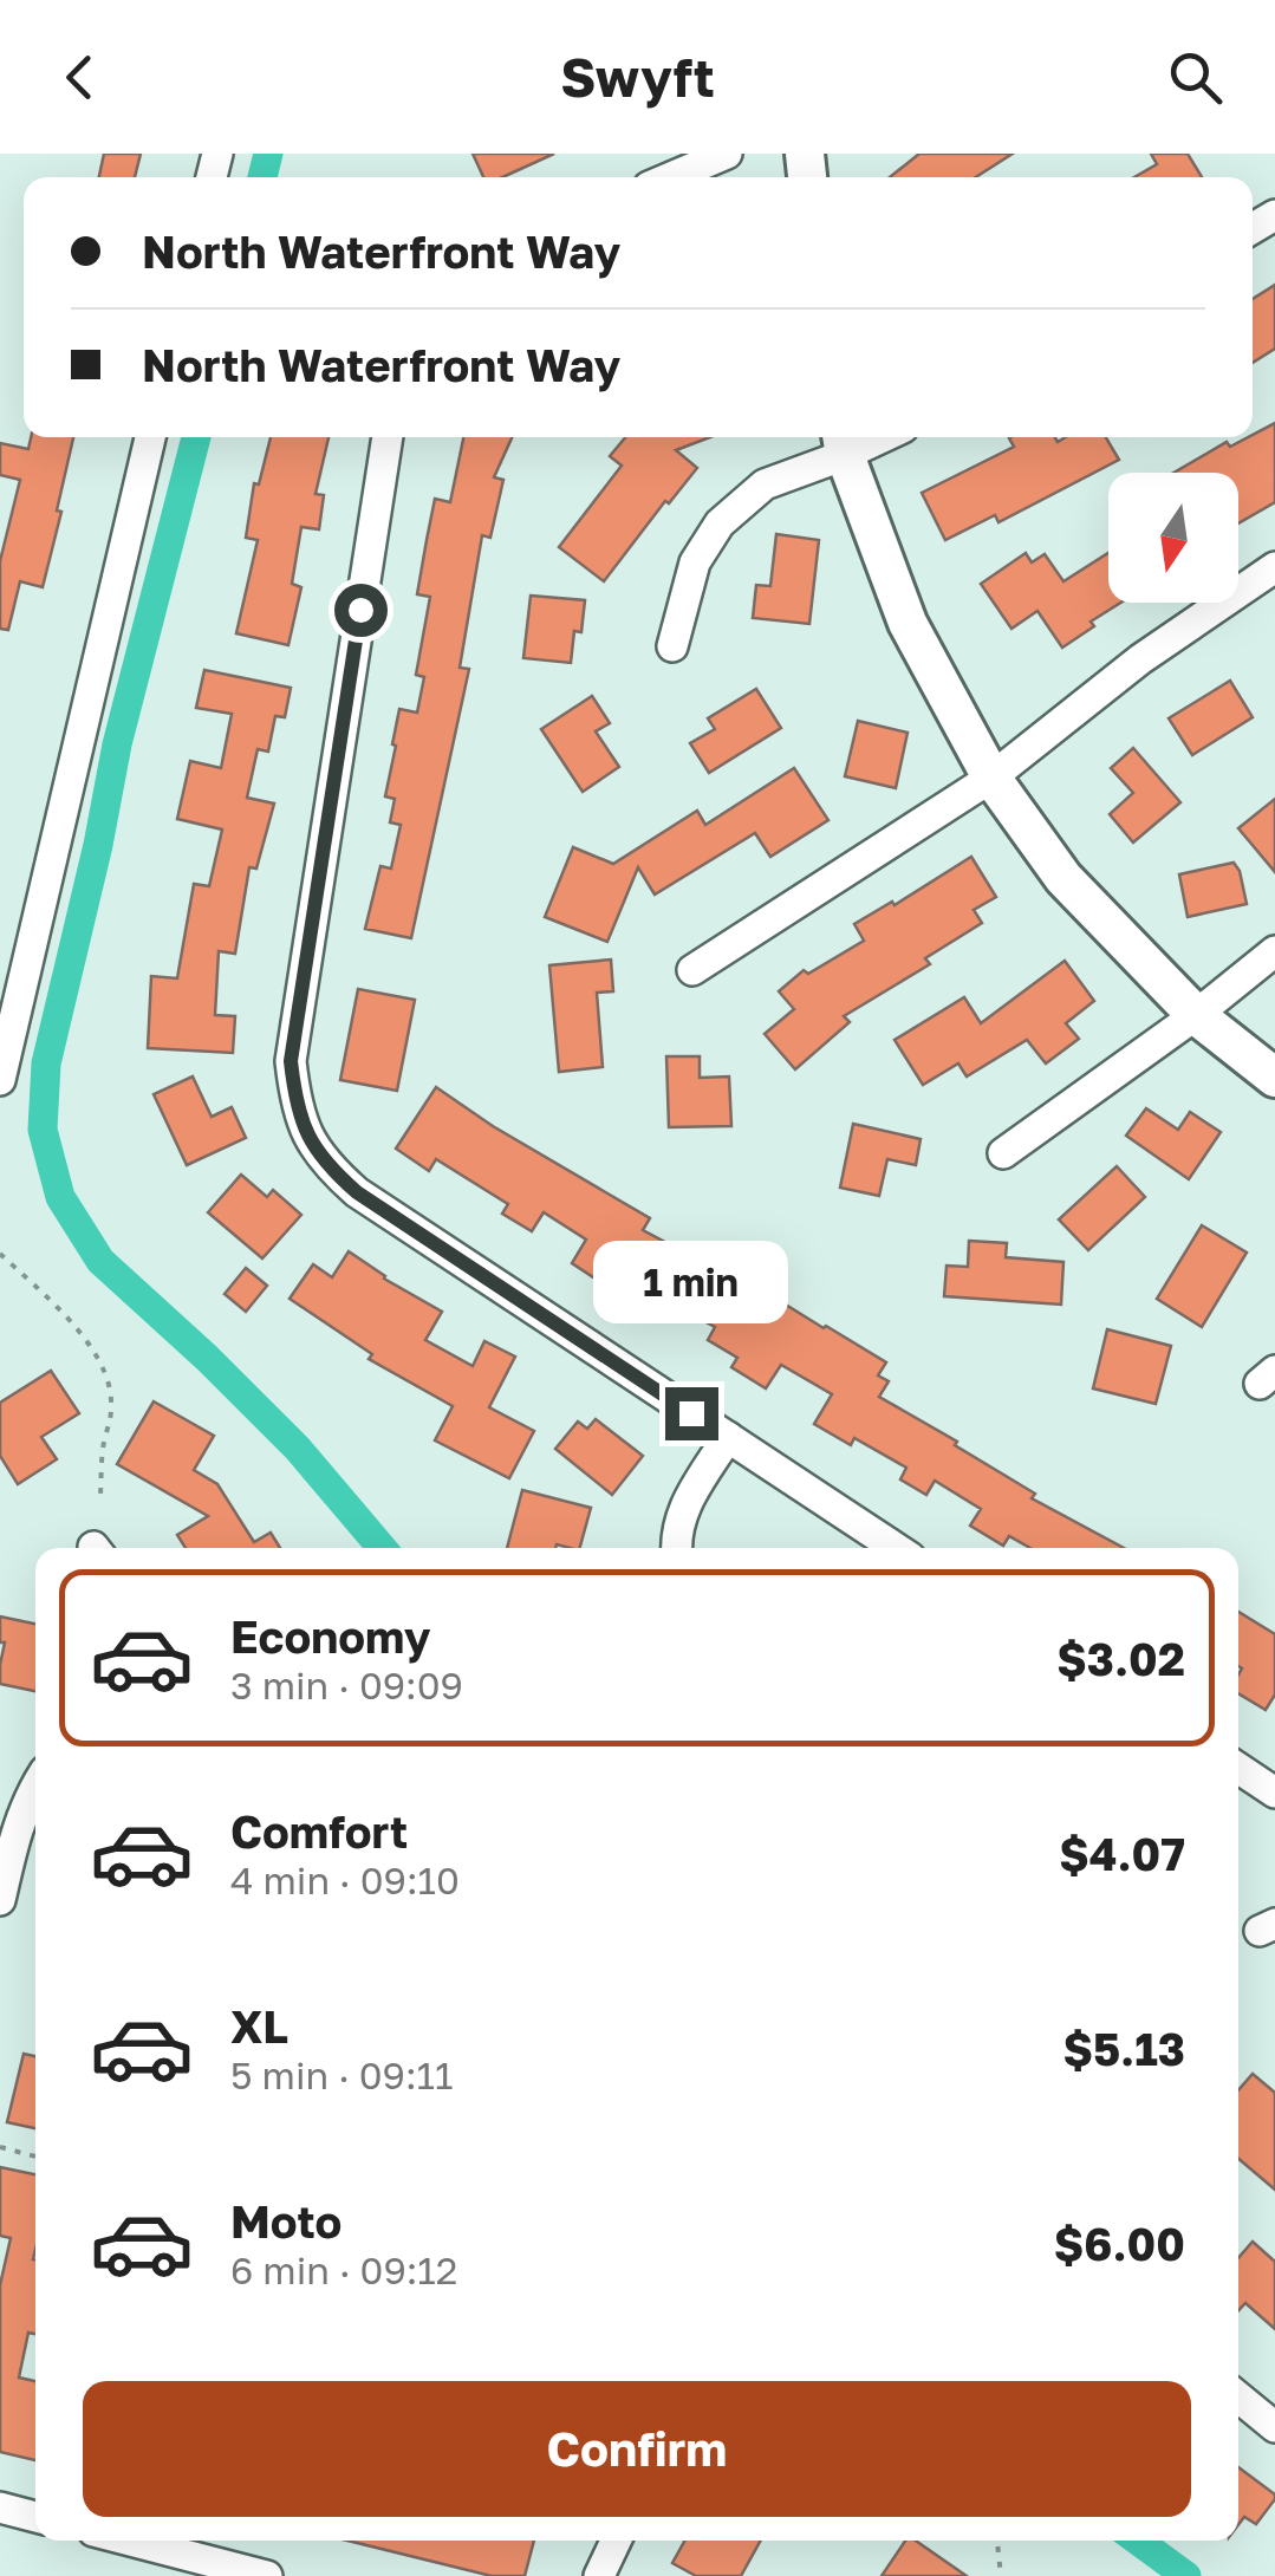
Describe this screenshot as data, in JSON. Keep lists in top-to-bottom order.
{
  "north": "bottom",
  "page": {
    "header": "Swyft",
    "banner": ["North Waterfront Way", "North Waterfront Way"],
    "bubble": "1 min",
    "list": [
      {
        "name": "Economy",
        "note": "3 min · 09:09",
        "value": "$3.02"
      },
      {
        "name": "Comfort",
        "note": "4 min · 09:10",
        "value": "$4.07"
      },
      {
        "name": "XL",
        "note": "5 min · 09:11",
        "value": "$5.13"
      },
      {
        "name": "Moto",
        "note": "6 min · 09:12",
        "value": "$6.00"
      }
    ],
    "buttons": "Confirm"
  }
}
